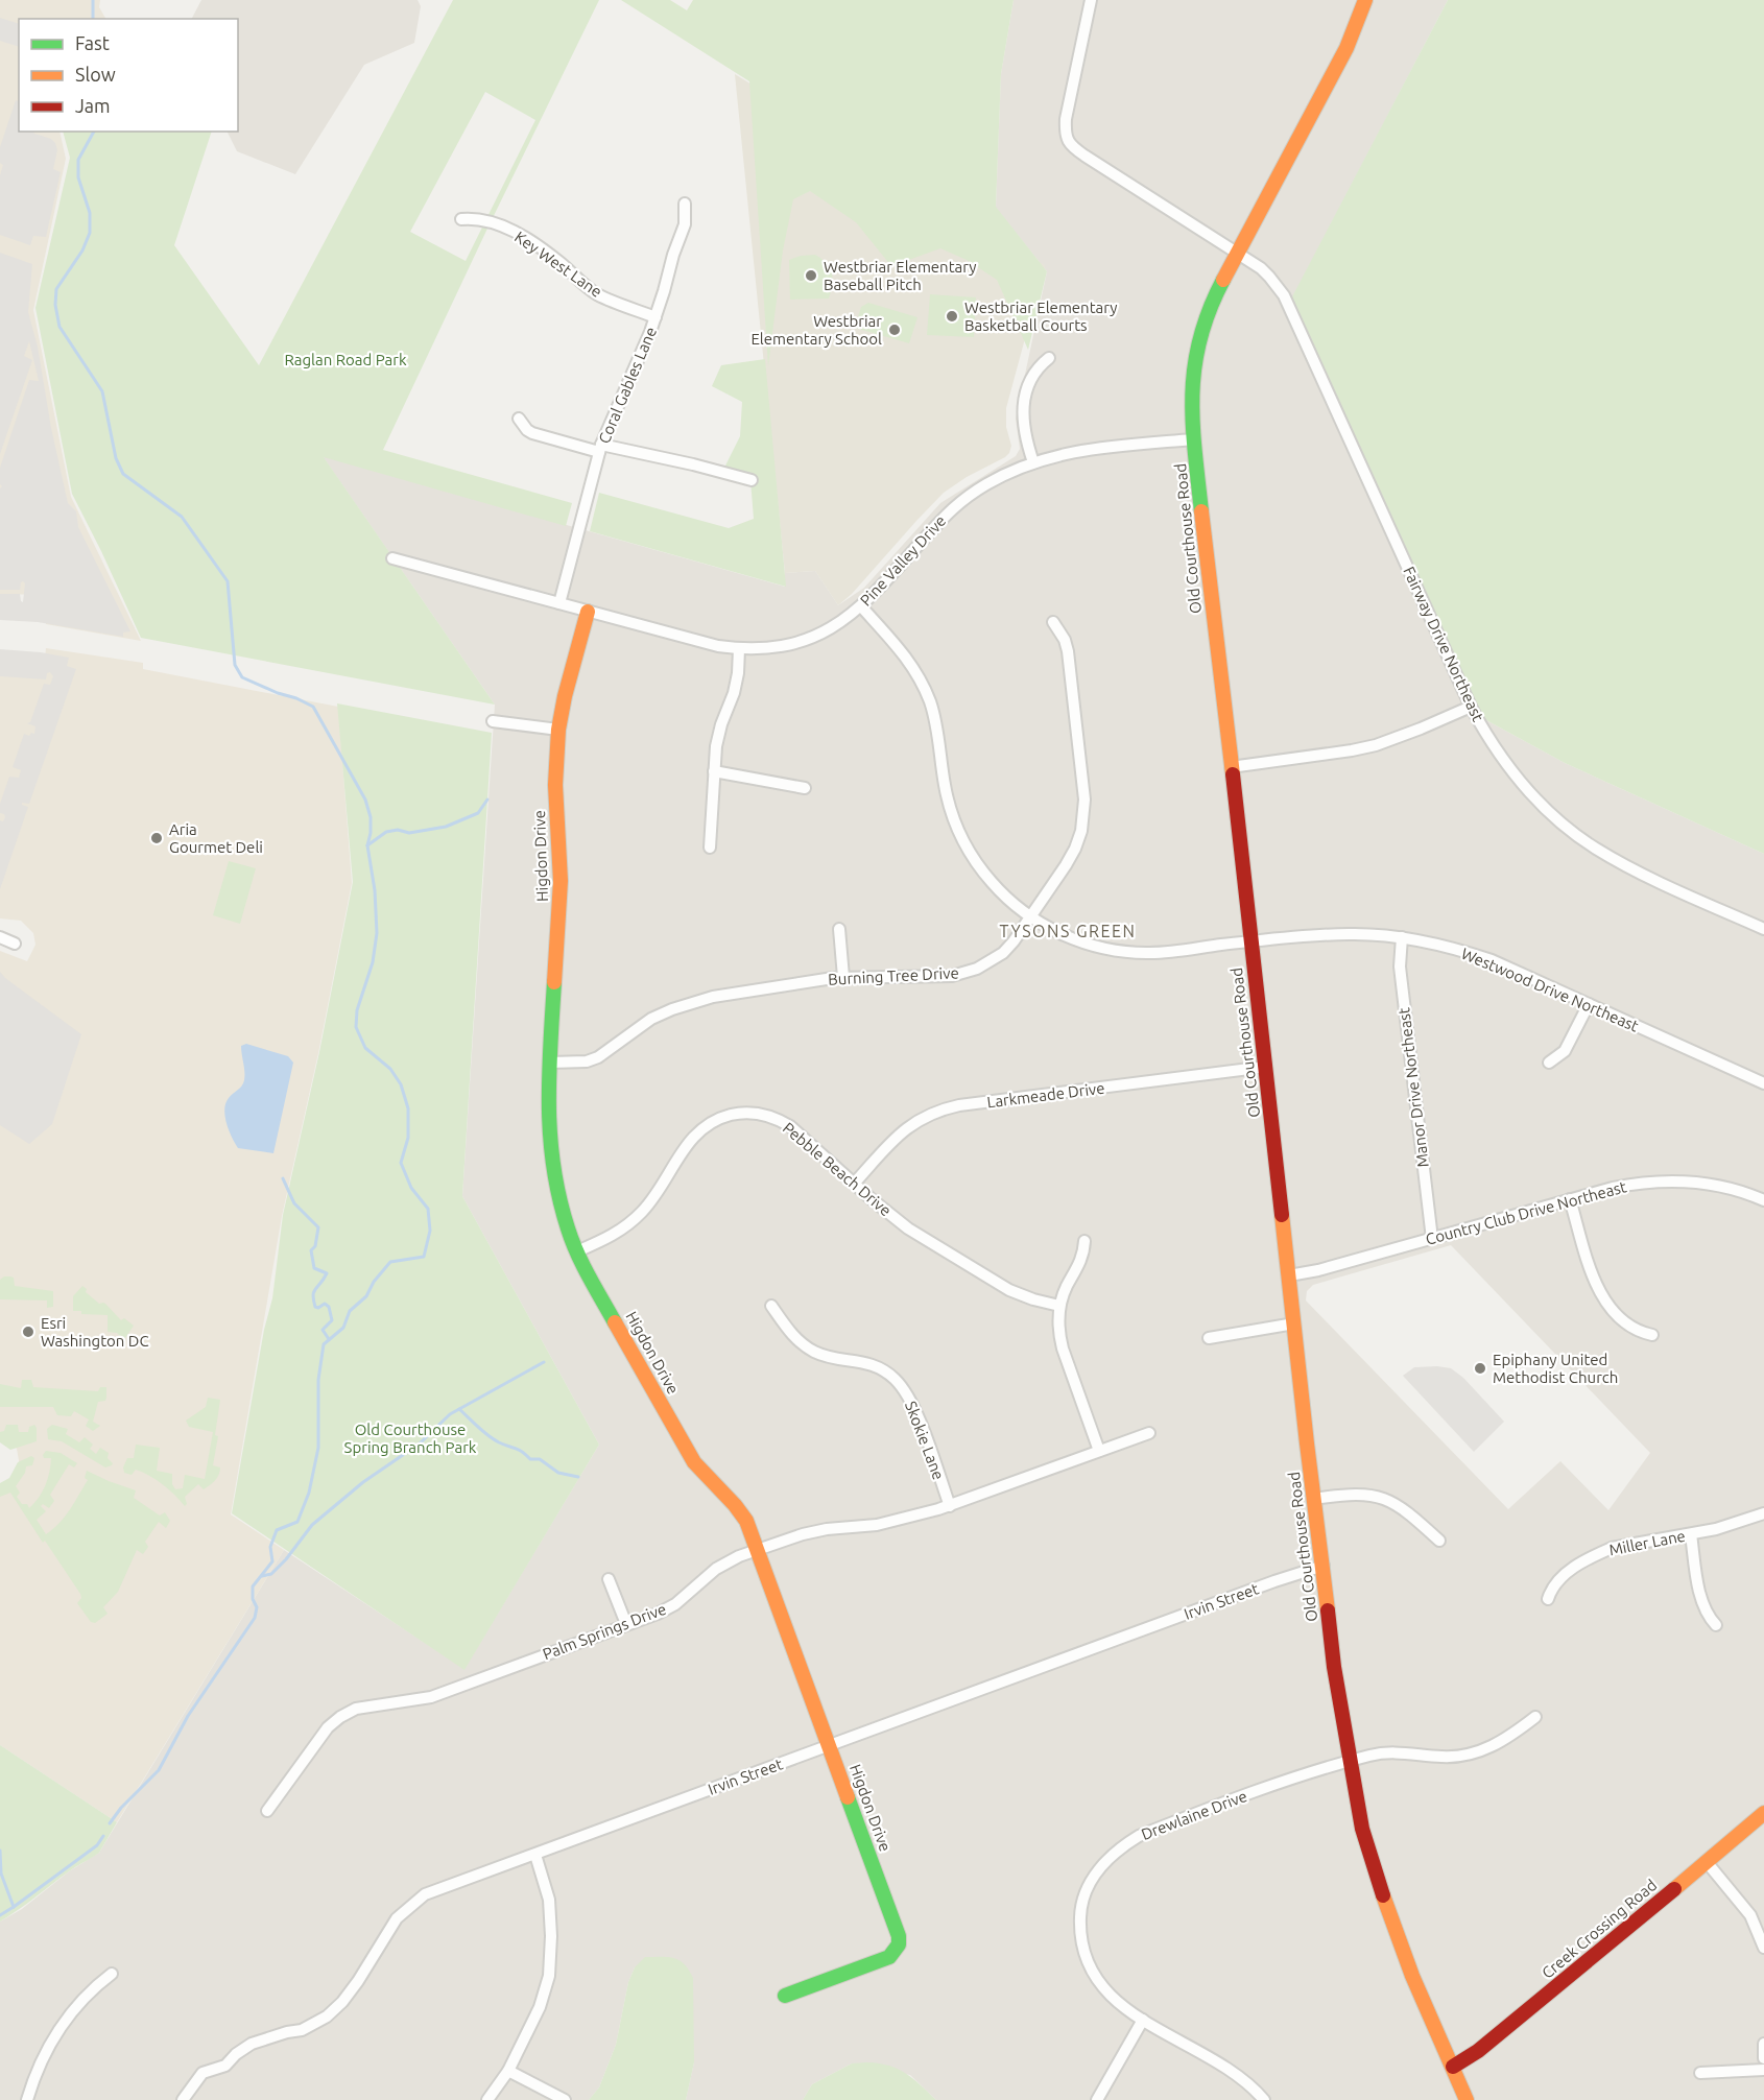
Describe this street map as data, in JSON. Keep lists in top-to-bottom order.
{
  "streets": {
    "street": [
      "Key West Lane",
      "Coral Gables Lane",
      "Old Courthouse Road",
      "Pine Valley Drive",
      "Fairway Drive Northeast",
      "Higdon Drive",
      "Burning Tree Drive",
      "Westwood Drive Northeast",
      "Manor Drive Northeast",
      "Larkmeade Drive",
      "Pebble Beach Drive",
      "Country Club Drive Northeast",
      "Skokie Lane",
      "Miller Lane",
      "Irvin Street",
      "Palm Springs Drive",
      "Drewlaine Drive",
      "Creek Crossing Road"
    ]
  },
  "crossings": [
    ["Key West Lane", "Coral Gables Lane"],
    ["Coral Gables Lane", "Pine Valley Drive"],
    ["Old Courthouse Road", "Pine Valley Drive"],
    ["Old Courthouse Road", "Fairway Drive Northeast"],
    ["Old Courthouse Road", "Westwood Drive Northeast"],
    ["Old Courthouse Road", "Larkmeade Drive"],
    ["Old Courthouse Road", "Country Club Drive Northeast"],
    ["Old Courthouse Road", "Irvin Street"],
    ["Old Courthouse Road", "Drewlaine Drive"],
    ["Old Courthouse Road", "Creek Crossing Road"],
    ["Pine Valley Drive", "Higdon Drive"],
    ["Pine Valley Drive", "Westwood Drive Northeast"],
    ["Higdon Drive", "Burning Tree Drive"],
    ["Higdon Drive", "Pebble Beach Drive"],
    ["Higdon Drive", "Irvin Street"],
    ["Higdon Drive", "Palm Springs Drive"],
    ["Burning Tree Drive", "Westwood Drive Northeast"],
    ["Westwood Drive Northeast", "Manor Drive Northeast"],
    ["Manor Drive Northeast", "Country Club Drive Northeast"],
    ["Larkmeade Drive", "Pebble Beach Drive"],
    ["Skokie Lane", "Palm Springs Drive"]
  ],
  "districts": ["TYSONS GREEN"],
  "parks": ["Raglan Road Park", "Old Courthouse Spring Branch Park"],
  "places": [
    "Westbriar Elementary Baseball Pitch",
    "Westbriar Elementary Basketball Courts",
    "Westbriar Elementary School",
    "Aria Gourmet Deli",
    "Esri Washington DC",
    "Epiphany United Methodist Church"
  ],
  "legend": ["Fast", "Slow", "Jam"]
}
